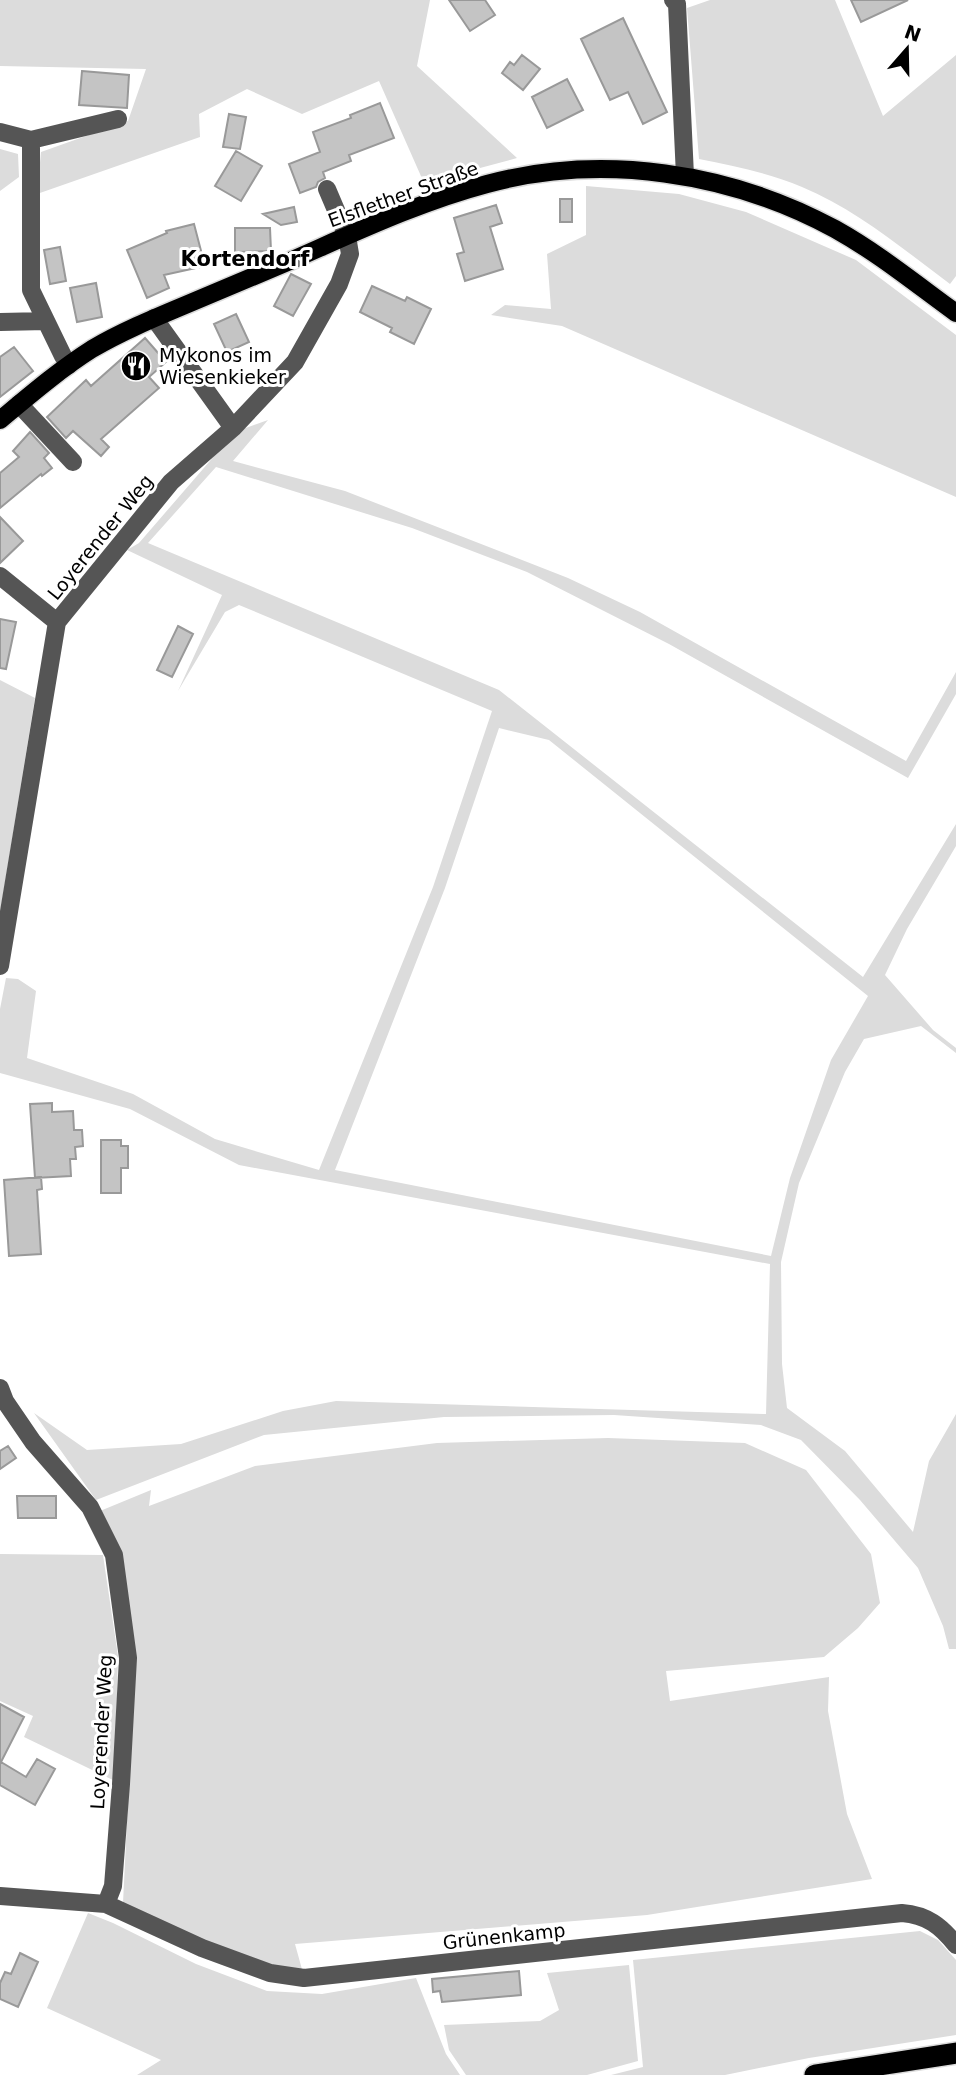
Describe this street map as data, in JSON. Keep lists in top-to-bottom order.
{
  "streets": {
    "main road": ["Elsflether Straße"],
    "street": ["Loyerender Weg", "Grünenkamp"]
  },
  "crossings": [
    ["Elsflether Straße", "Loyerender Weg"],
    ["Loyerender Weg", "Grünenkamp"]
  ],
  "districts": ["Kortendorf"],
  "places": {
    "restaurant": ["Mykonos im Wiesenkieker"]
  },
  "north": "top"
}
